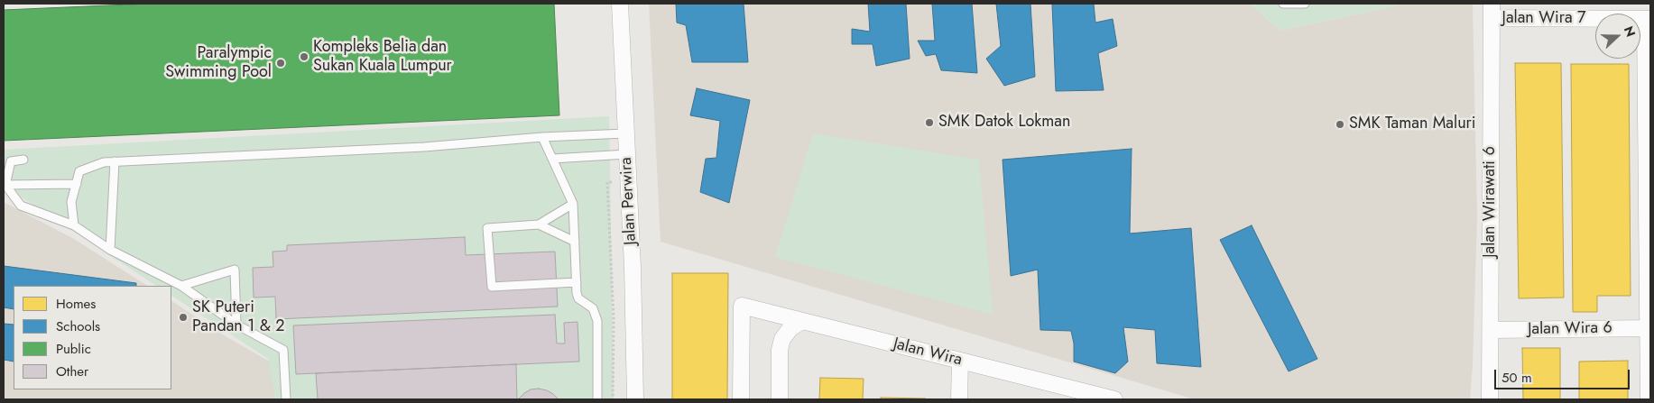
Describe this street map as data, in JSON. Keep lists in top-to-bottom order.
{
  "streets": {
    "street": [
      "Jalan Wira 7",
      "Jalan Perwira",
      "Jalan Wirawati 6",
      "Jalan Wira 6",
      "Jalan Wira"
    ]
  },
  "crossings": [
    ["Jalan Wira 7", "Jalan Wirawati 6"],
    ["Jalan Wirawati 6", "Jalan Wira 6"]
  ],
  "places": [
    "Kompleks Belia dan Sukan Kuala Lumpur",
    "Paralympic Swimming Pool",
    "SMK Datok Lokman",
    "SMK Taman Maluri",
    "SK Puteri Pandan 1 & 2"
  ],
  "legend": [
    "Homes",
    "Schools",
    "Public",
    "Other"
  ],
  "scale_bar": "50 m",
  "north": "right"
}
